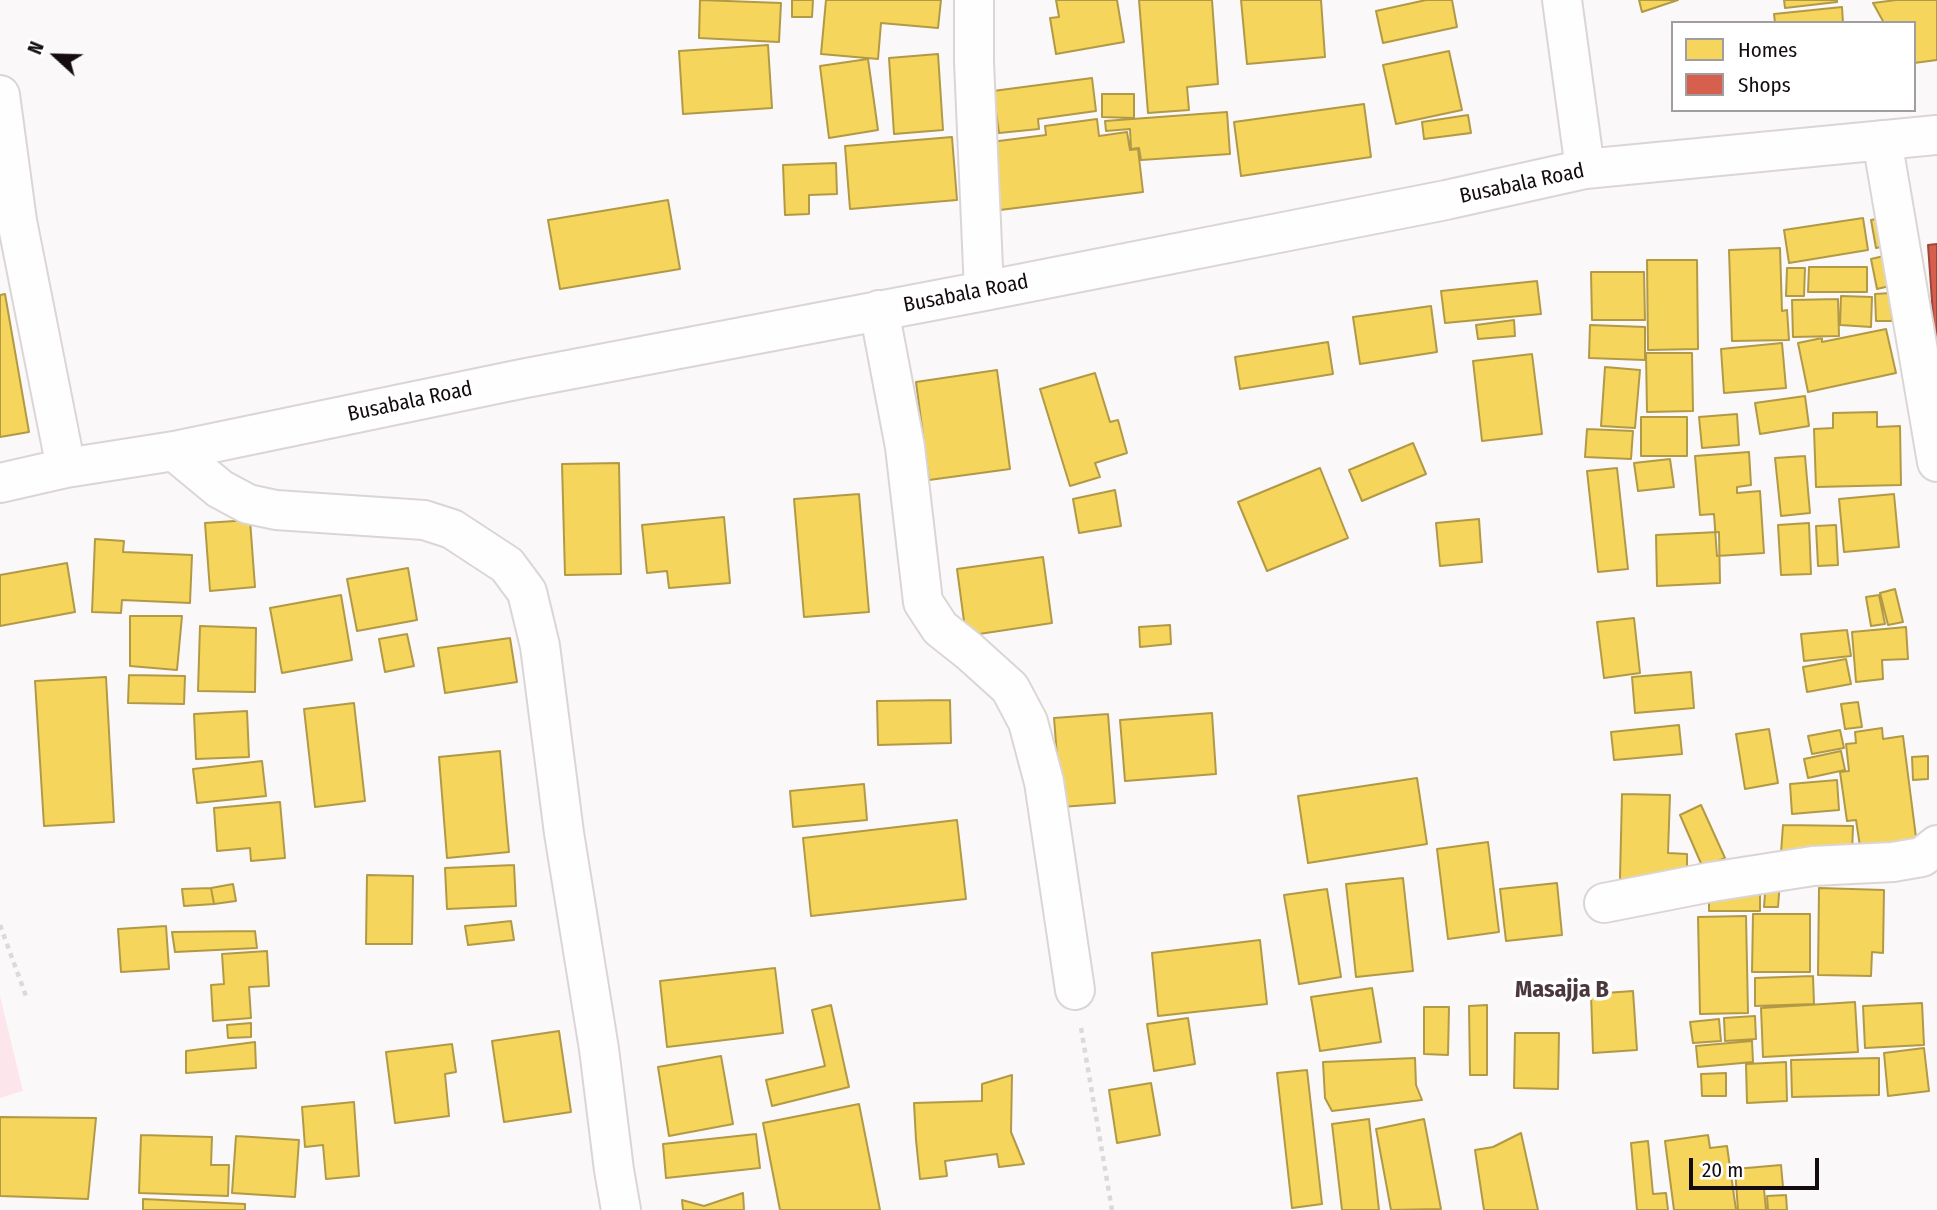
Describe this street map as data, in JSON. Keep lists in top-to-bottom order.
{
  "streets": {
    "street": ["Busabala Road"]
  },
  "districts": ["Masajja B"],
  "legend": ["Homes", "Shops"],
  "scale_bar": "20 m",
  "north": "left"
}
